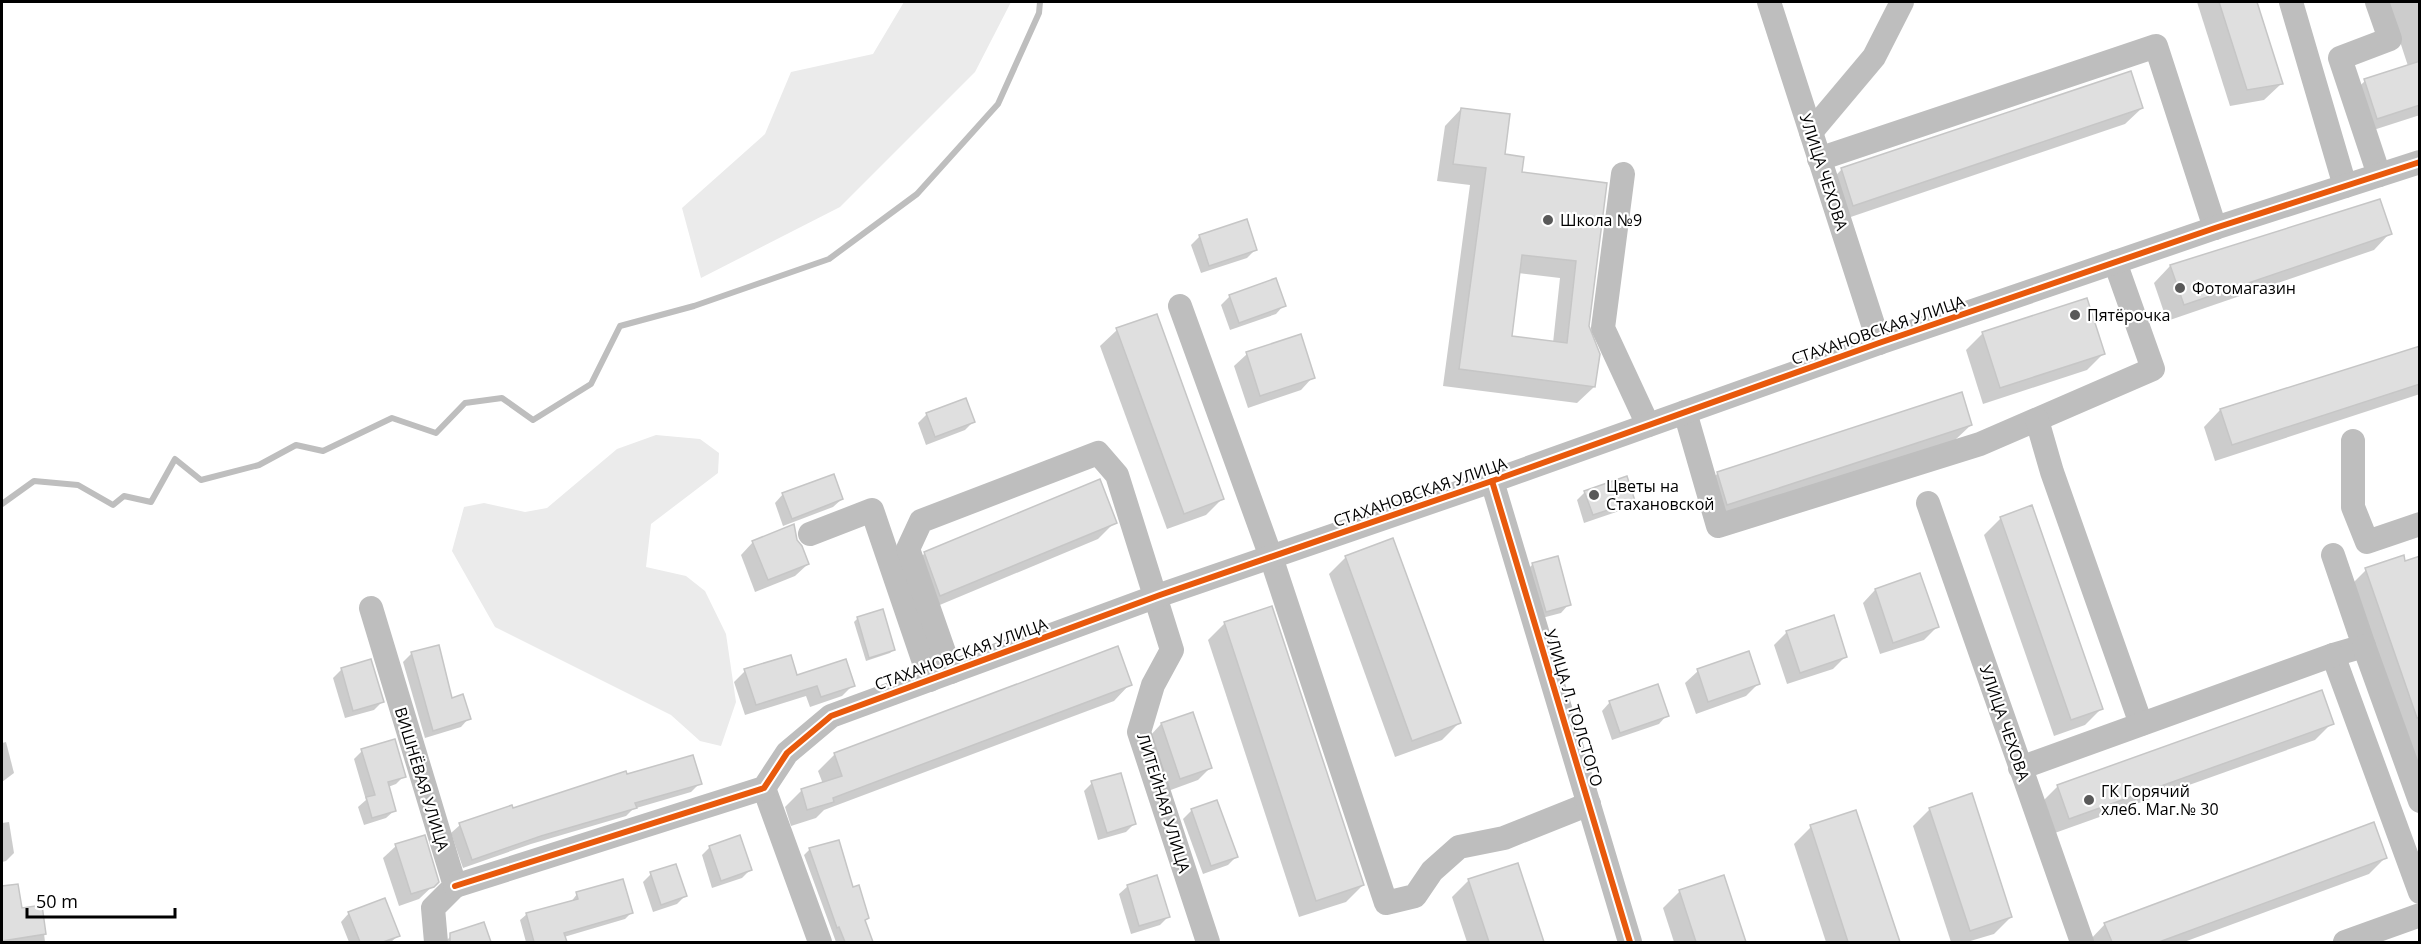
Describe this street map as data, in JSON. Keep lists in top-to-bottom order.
{
  "streets": {
    "street": [
      "УЛИЦА ЧЕХОВА",
      "СТАХАНОВСКАЯ УЛИЦА",
      "УЛИЦА Л. ТОЛСТОГО",
      "ВИШНЁВАЯ УЛИЦА",
      "ЛИТЕЙНАЯ УЛИЦА"
    ]
  },
  "crossings": [
    ["УЛИЦА ЧЕХОВА", "СТАХАНОВСКАЯ УЛИЦА"],
    ["СТАХАНОВСКАЯ УЛИЦА", "УЛИЦА Л. ТОЛСТОГО"],
    ["СТАХАНОВСКАЯ УЛИЦА", "ЛИТЕЙНАЯ УЛИЦА"]
  ],
  "places": [
    "Школа №9",
    "Фотомагазин",
    "Пятёрочка",
    "Цветы на Стахановской",
    "ГК Горячий хлеб. Маг.№ 30"
  ],
  "scale_bar": "50 m"
}
